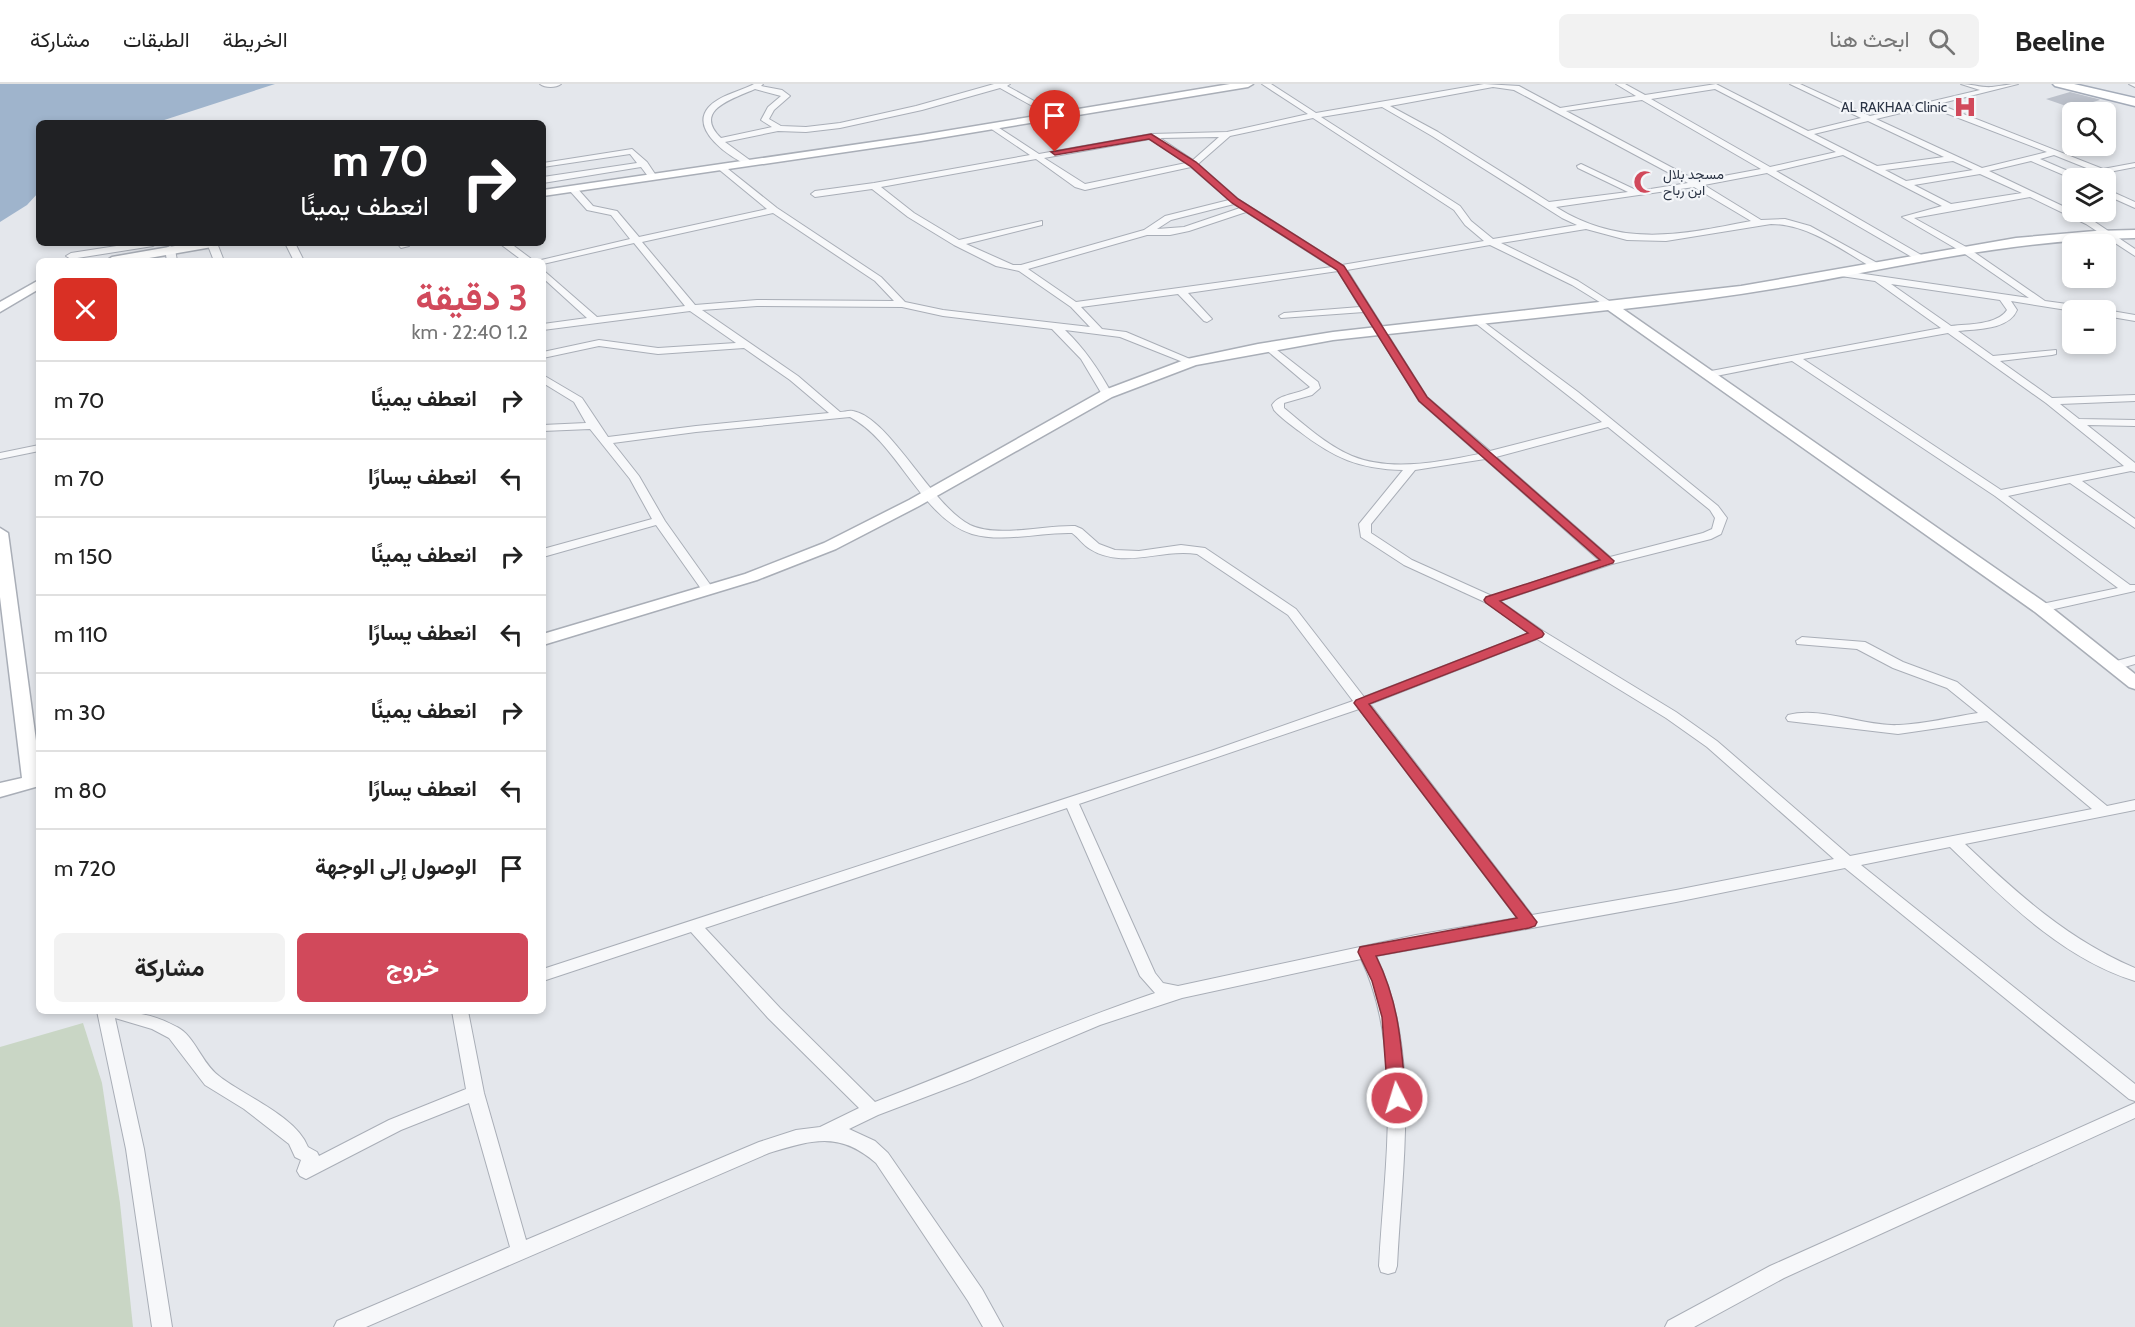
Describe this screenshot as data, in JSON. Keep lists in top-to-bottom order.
{
  "places": {
    "hospital": ["AL RAKHAA Clinic"],
    "mosque": ["مسجد بلال ابن رباح"]
  },
  "page": {
    "header": "Beeline",
    "search": "ابحث هنا",
    "nav": ["الخريطة", "الطبقات", "مشاركة"],
    "map_buttons": ["+", "−"],
    "turn": ["70 m", "انعطف يمينًا"],
    "heading": ["3 دقيقة", "1.2 km · 22:40"],
    "list": [
      {
        "name": "انعطف يمينًا",
        "value": "70 m"
      },
      {
        "name": "انعطف يسارًا",
        "value": "70 m"
      },
      {
        "name": "انعطف يمينًا",
        "value": "150 m"
      },
      {
        "name": "انعطف يسارًا",
        "value": "110 m"
      },
      {
        "name": "انعطف يمينًا",
        "value": "30 m"
      },
      {
        "name": "انعطف يسارًا",
        "value": "80 m"
      },
      {
        "name": "الوصول إلى الوجهة",
        "value": "720 m"
      }
    ],
    "buttons": ["خروج", "مشاركة"]
  }
}
